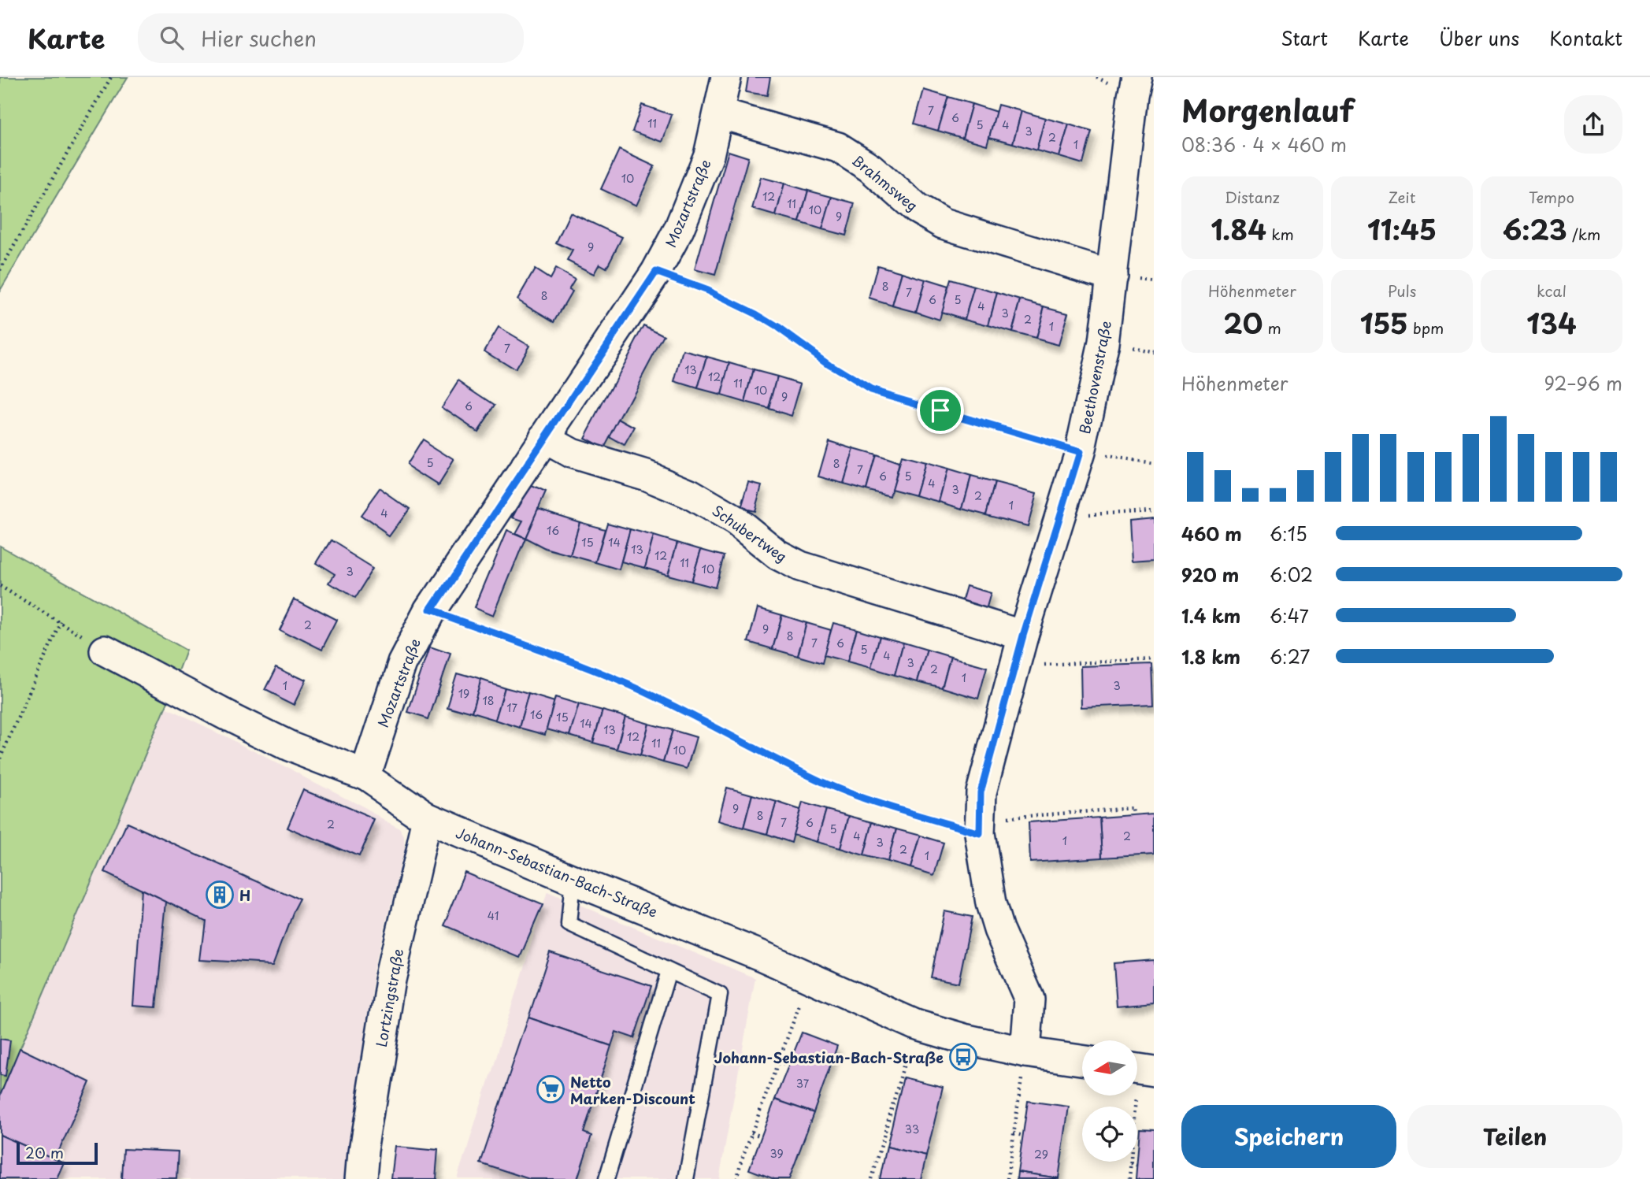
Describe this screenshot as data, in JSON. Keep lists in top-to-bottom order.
{
  "streets": {
    "street": [
      "Brahmsweg",
      "Mozartstraße",
      "Beethovenstraße",
      "Schubertweg",
      "Johann-Sebastian-Bach-Straße",
      "Lortzingstraße"
    ]
  },
  "crossings": [
    ["Brahmsweg", "Mozartstraße"],
    ["Brahmsweg", "Beethovenstraße"],
    ["Mozartstraße", "Schubertweg"],
    ["Mozartstraße", "Johann-Sebastian-Bach-Straße"],
    ["Beethovenstraße", "Schubertweg"],
    ["Beethovenstraße", "Johann-Sebastian-Bach-Straße"],
    ["Johann-Sebastian-Bach-Straße", "Lortzingstraße"]
  ],
  "places": {
    "building": ["H"],
    "bus stop": ["Johann-Sebastian-Bach-Straße"],
    "supermarket": ["Netto Marken-Discount"]
  },
  "house_numbers": [
    "7",
    "6",
    "11",
    "5",
    "4",
    "3",
    "2",
    "1",
    "10",
    "12",
    "11",
    "10",
    "9",
    "9",
    "8",
    "7",
    "8",
    "6",
    "5",
    "4",
    "3",
    "2",
    "1",
    "7",
    "13",
    "12",
    "11",
    "10",
    "9",
    "6",
    "5",
    "8",
    "7",
    "6",
    "5",
    "4",
    "3",
    "2",
    "1",
    "4",
    "16",
    "15",
    "14",
    "13",
    "12",
    "11",
    "10",
    "3",
    "2",
    "9",
    "8",
    "7",
    "6",
    "5",
    "4",
    "3",
    "2",
    "1",
    "1",
    "3",
    "19",
    "18",
    "17",
    "16",
    "15",
    "14",
    "13",
    "12",
    "11",
    "10",
    "9",
    "8",
    "7",
    "6",
    "2",
    "5",
    "4",
    "2",
    "1",
    "3",
    "2",
    "1",
    "41",
    "37",
    "33",
    "39",
    "29"
  ],
  "scale_bar": "20 m",
  "north": "left",
  "page": {
    "header": "Karte",
    "search": "Hier suchen",
    "nav": [
      "Start",
      "Karte",
      "Über uns",
      "Kontakt"
    ],
    "heading": ["Morgenlauf", "08:36 · 4 × 460 m"],
    "stats": [
      ["Distanz", "1.84 km"],
      ["Zeit", "11:45"],
      ["Tempo", "6:23 /km"],
      ["Höhenmeter", "20 m"],
      ["Puls", "155 bpm"],
      ["kcal", "134"]
    ],
    "chart": ["Höhenmeter", "92–96 m"],
    "list": [
      {
        "name": "460 m",
        "note": "6:15"
      },
      {
        "name": "920 m",
        "note": "6:02"
      },
      {
        "name": "1.4 km",
        "note": "6:47"
      },
      {
        "name": "1.8 km",
        "note": "6:27"
      }
    ],
    "buttons": ["Speichern", "Teilen"],
    "scale": "20 m"
  }
}
